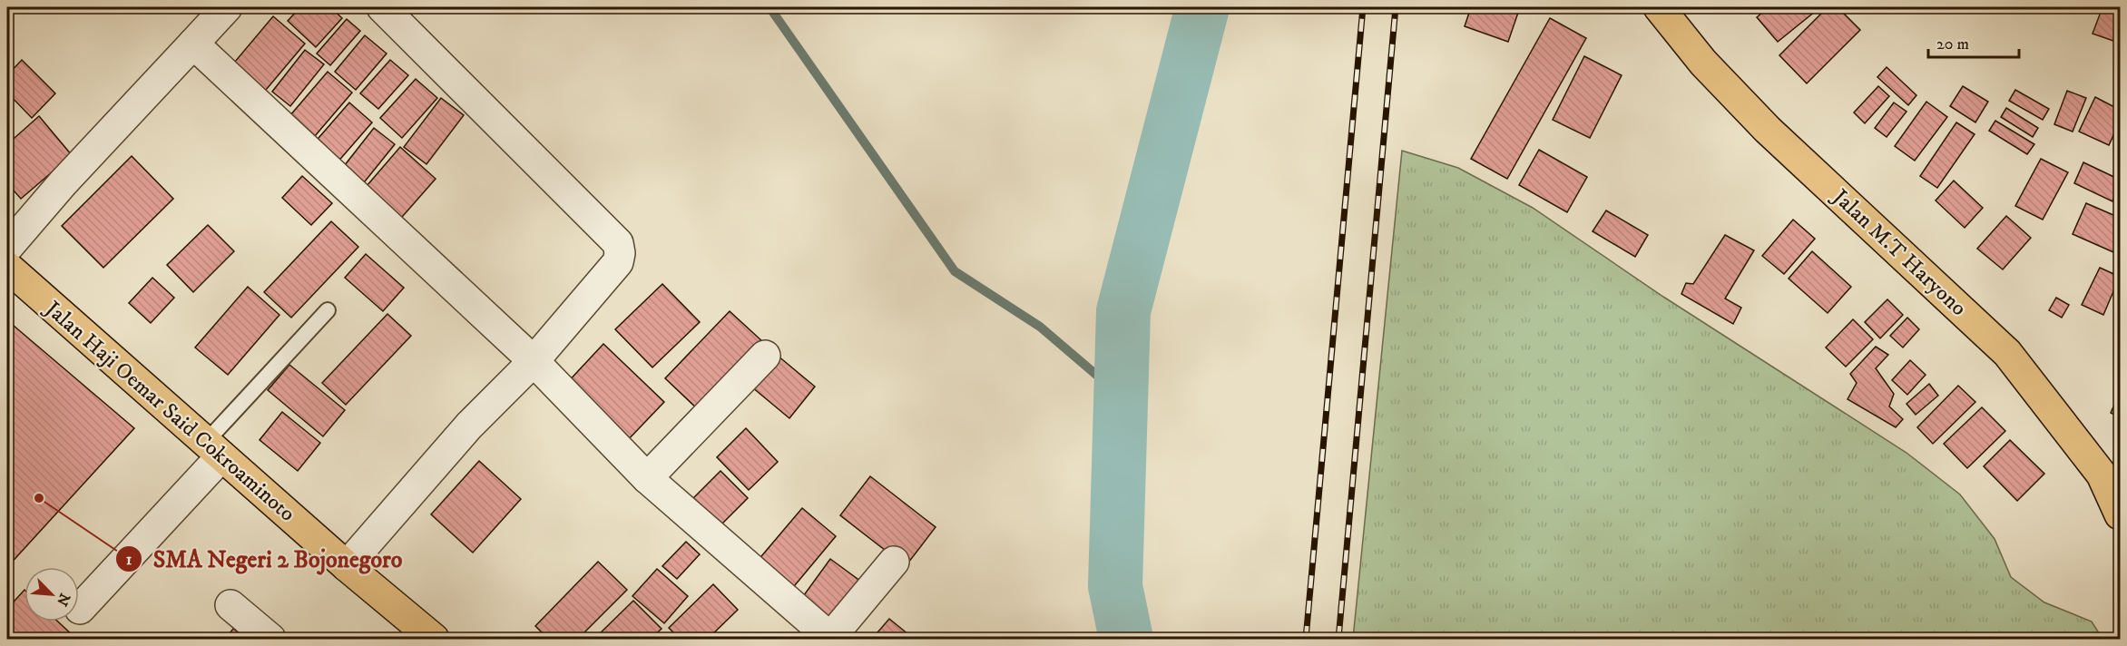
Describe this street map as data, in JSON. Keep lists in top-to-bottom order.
{
  "streets": {
    "main road": ["Jalan M.T Haryono", "Jalan Haji Oemar Said Cokroaminoto"]
  },
  "places": ["SMA Negeri 2 Bojonegoro"],
  "scale_bar": "20 m",
  "north": "bottom right"
}
